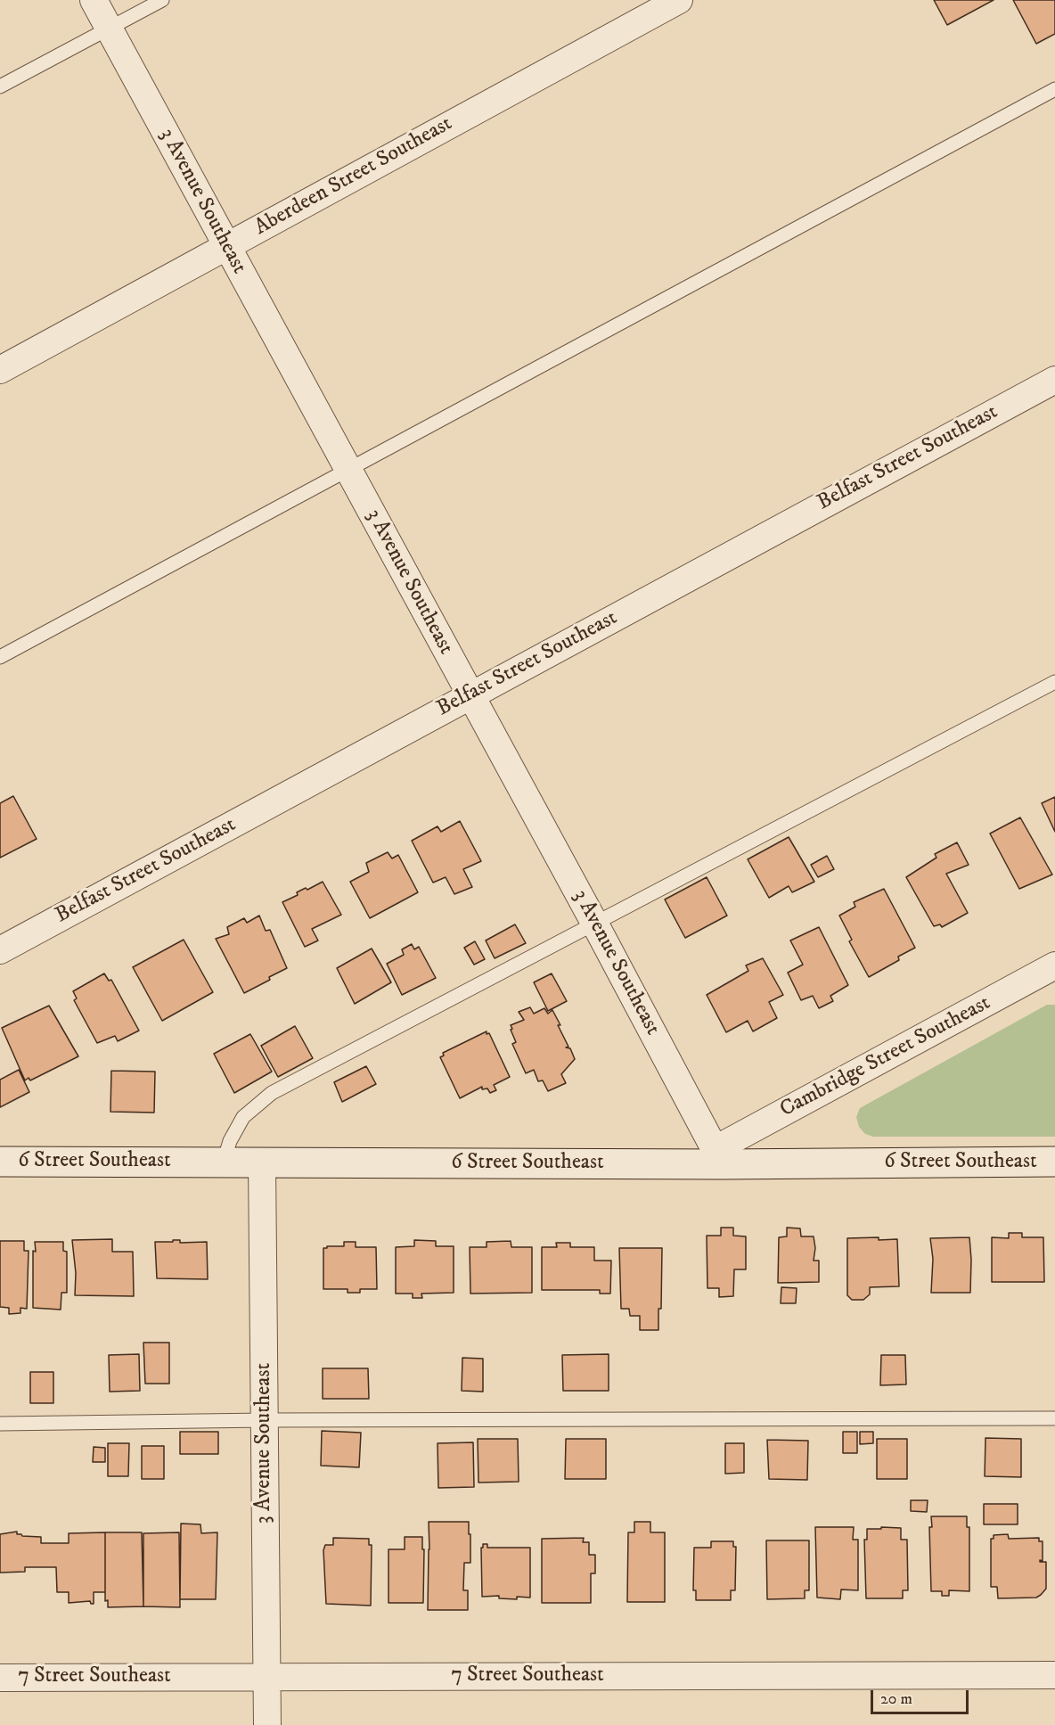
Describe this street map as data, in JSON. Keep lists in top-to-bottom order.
{
  "streets": {
    "street": [
      "Aberdeen Street Southeast",
      "3 Avenue Southeast",
      "Belfast Street Southeast",
      "Cambridge Street Southeast",
      "6 Street Southeast",
      "7 Street Southeast"
    ]
  },
  "crossings": [
    ["Aberdeen Street Southeast", "3 Avenue Southeast"],
    ["3 Avenue Southeast", "Belfast Street Southeast"],
    ["3 Avenue Southeast", "Cambridge Street Southeast"],
    ["3 Avenue Southeast", "6 Street Southeast"],
    ["3 Avenue Southeast", "7 Street Southeast"],
    ["Cambridge Street Southeast", "6 Street Southeast"]
  ],
  "scale_bar": "20 m"
}
